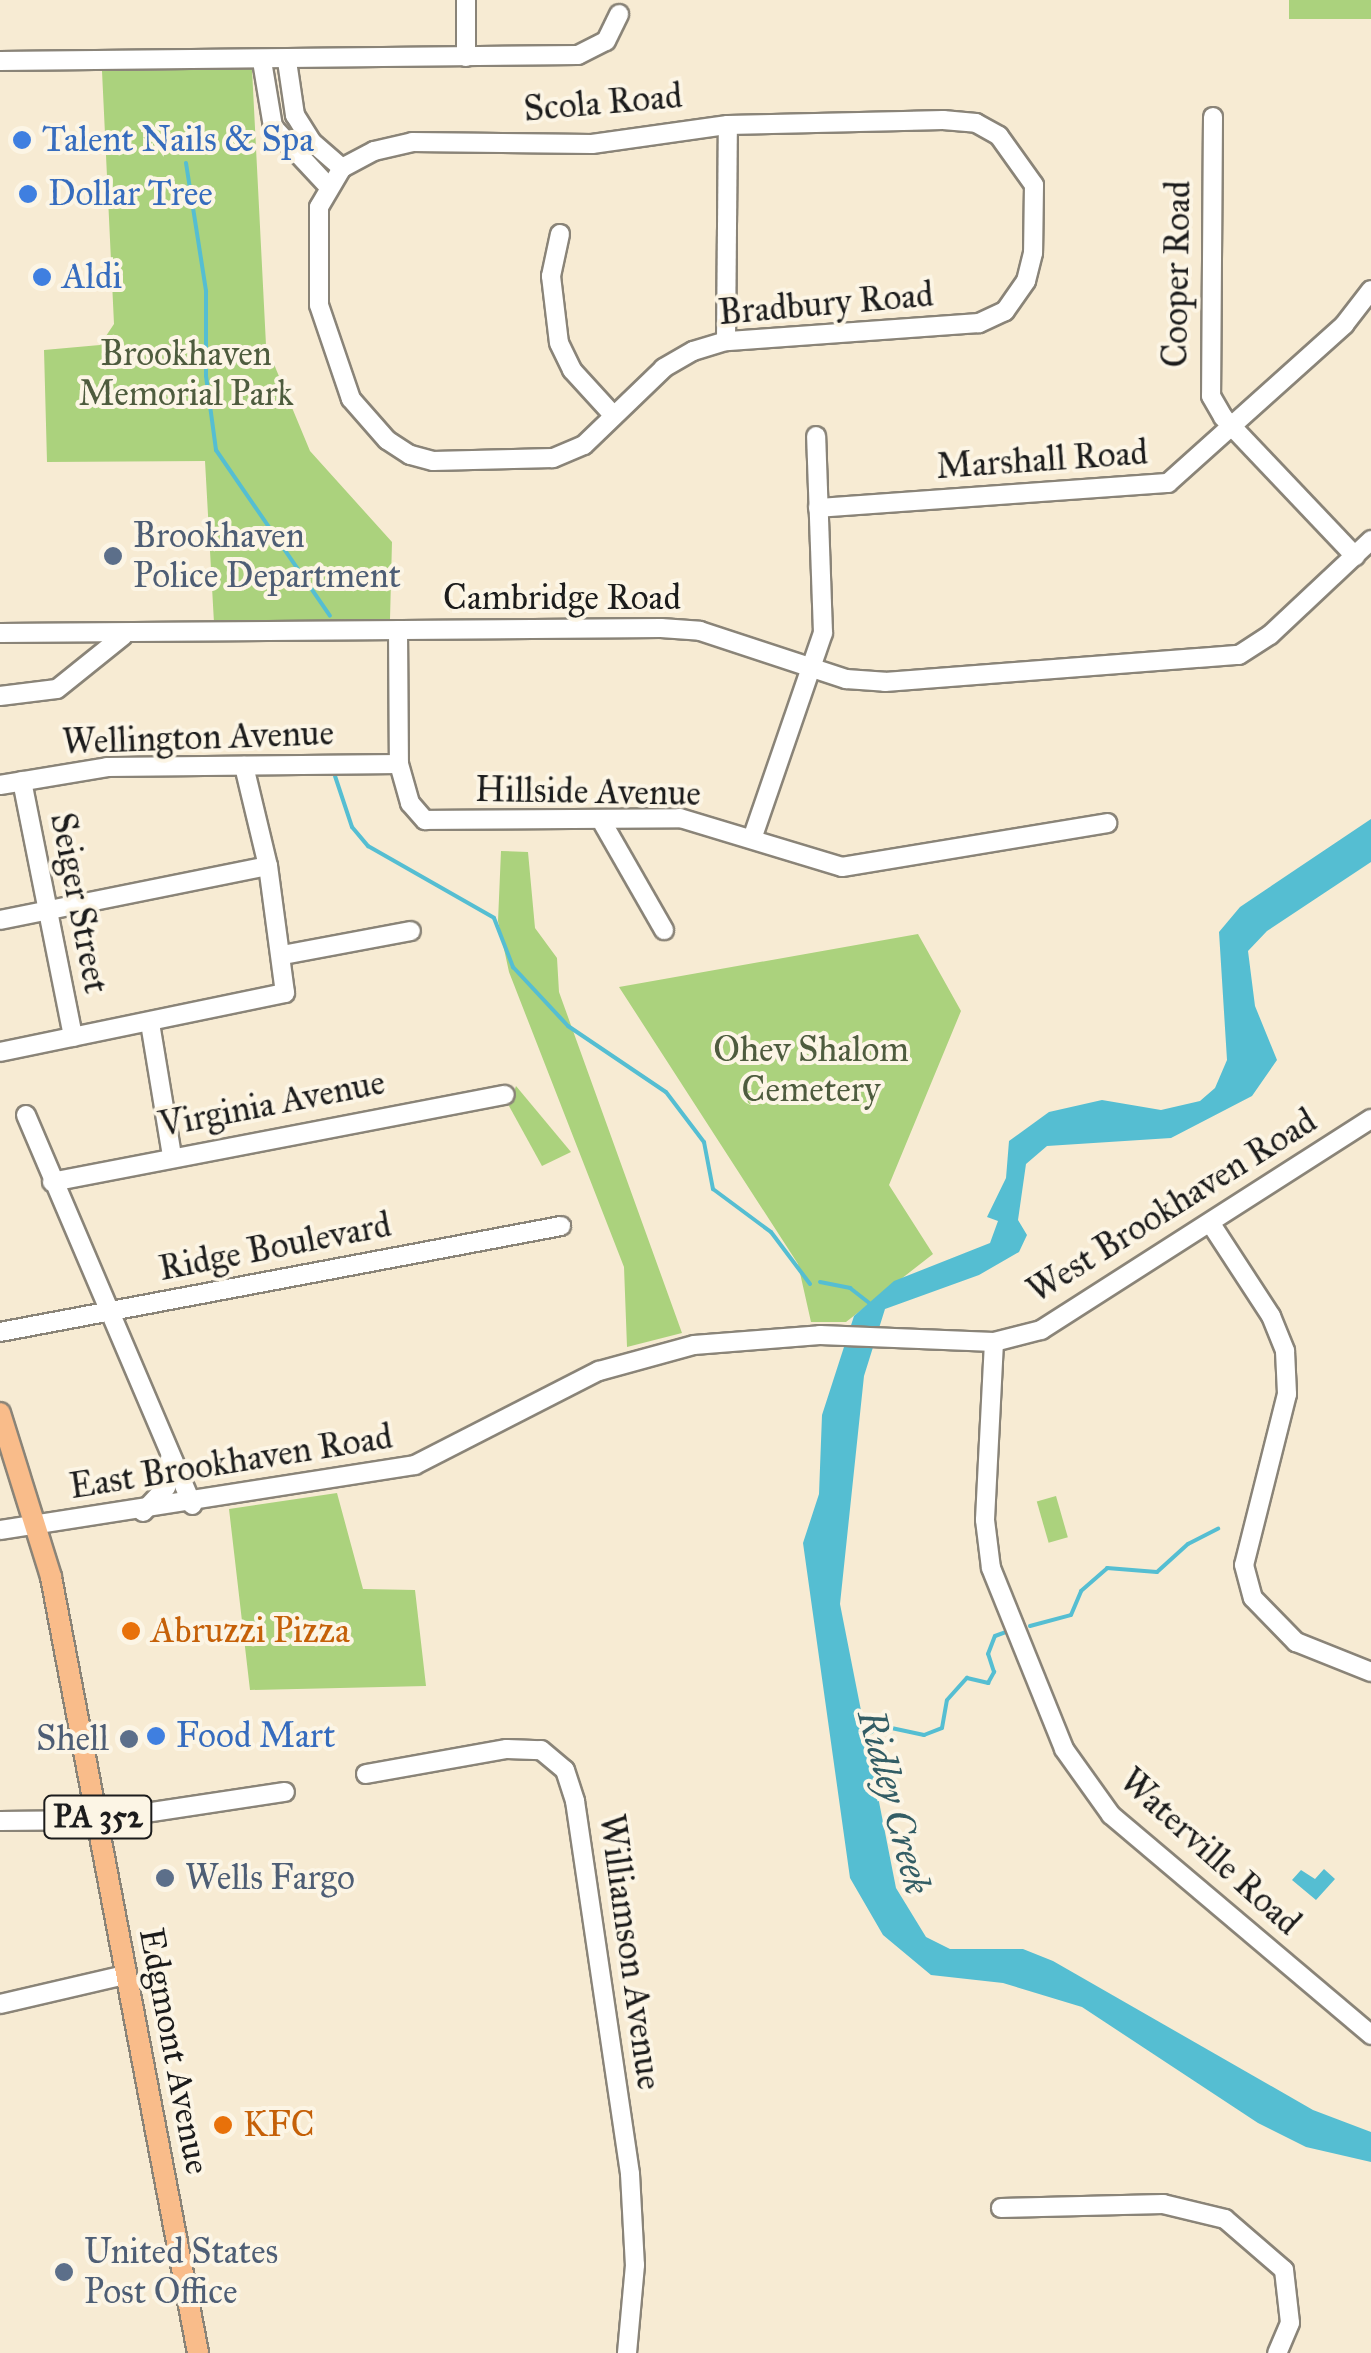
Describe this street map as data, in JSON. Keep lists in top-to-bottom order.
{
  "streets": {
    "main road": ["PA 352", "Edgmont Avenue"],
    "street": [
      "Scola Road",
      "Cooper Road",
      "Bradbury Road",
      "Marshall Road",
      "Cambridge Road",
      "Wellington Avenue",
      "Hillside Avenue",
      "Seiger Street",
      "Virginia Avenue",
      "West Brookhaven Road",
      "Ridge Boulevard",
      "East Brookhaven Road",
      "Waterville Road",
      "Williamson Avenue"
    ]
  },
  "crossings": [
    ["Scola Road", "Bradbury Road"],
    ["Cooper Road", "Marshall Road"],
    ["Cooper Road", "Cambridge Road"],
    ["Wellington Avenue", "Hillside Avenue"],
    ["Wellington Avenue", "Seiger Street"],
    ["West Brookhaven Road", "East Brookhaven Road"],
    ["West Brookhaven Road", "Waterville Road"],
    ["East Brookhaven Road", "Edgmont Avenue"]
  ],
  "water": ["Ridley Creek"],
  "parks": ["Brookhaven Memorial Park", "Ohev Shalom Cemetery"],
  "places": [
    "Talent Nails & Spa",
    "Dollar Tree",
    "Aldi",
    "Brookhaven Police Department",
    "Abruzzi Pizza",
    "Food Mart",
    "Shell",
    "Wells Fargo",
    "KFC",
    "United States Post Office"
  ]
}
